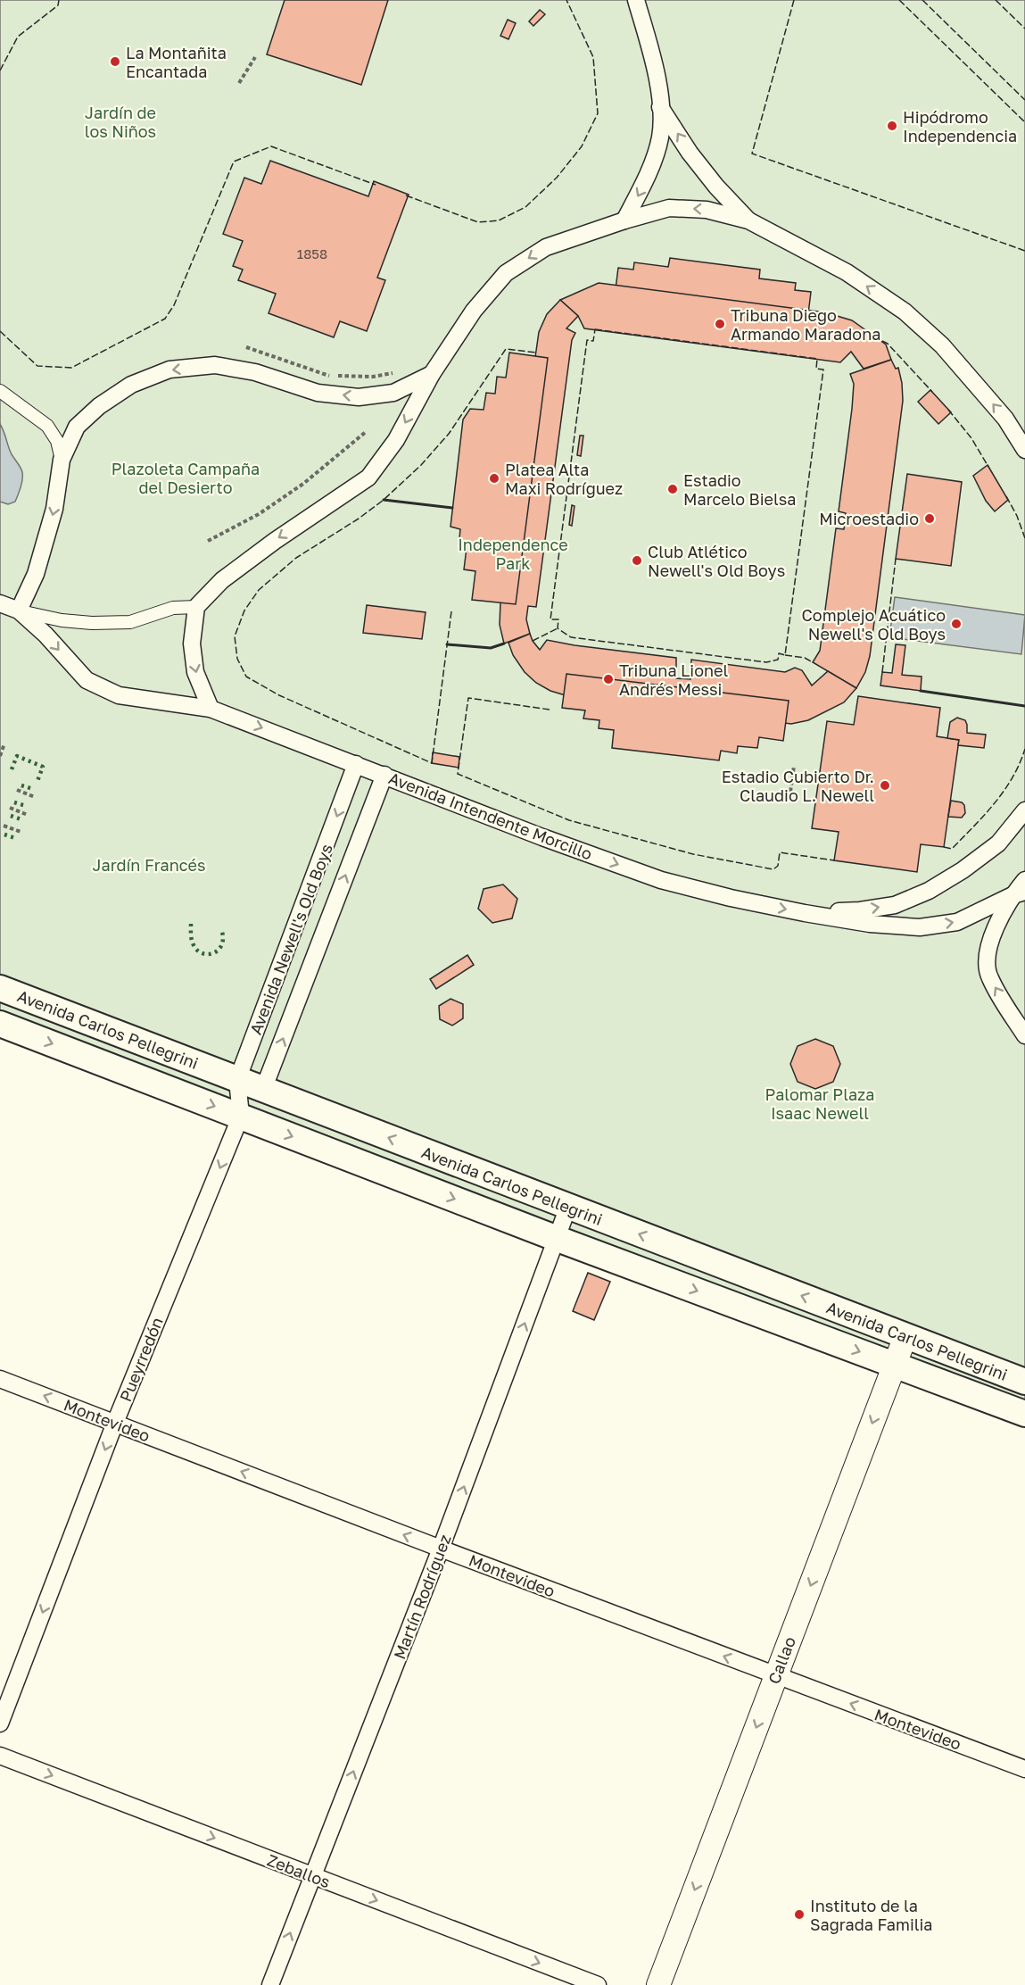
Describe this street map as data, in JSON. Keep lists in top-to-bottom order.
{
  "streets": {
    "main road": ["Avenida Carlos Pellegrini", "Callao"],
    "street": [
      "Avenida Intendente Morcillo",
      "Avenida Newell's Old Boys",
      "Pueyrredón",
      "Montevideo",
      "Martín Rodríguez",
      "Zeballos"
    ]
  },
  "crossings": [
    ["Avenida Intendente Morcillo", "Avenida Newell's Old Boys"],
    ["Avenida Newell's Old Boys", "Avenida Carlos Pellegrini"],
    ["Avenida Newell's Old Boys", "Pueyrredón"],
    ["Avenida Carlos Pellegrini", "Pueyrredón"],
    ["Avenida Carlos Pellegrini", "Martín Rodríguez"],
    ["Avenida Carlos Pellegrini", "Callao"],
    ["Pueyrredón", "Montevideo"],
    ["Montevideo", "Martín Rodríguez"],
    ["Montevideo", "Callao"],
    ["Martín Rodríguez", "Zeballos"]
  ],
  "one_way": [
    "Avenida Intendente Morcillo",
    "Pueyrredón",
    "Montevideo",
    "Martín Rodríguez",
    "Callao",
    "Zeballos"
  ],
  "parks": [
    "Jardín de los Niños",
    "Plazoleta Campaña del Desierto",
    "Independence Park",
    "Jardín Francés",
    "Palomar Plaza Isaac Newell"
  ],
  "places": [
    "La Montañita Encantada",
    "Hipódromo Independencia",
    "Tribuna Diego Armando Maradona",
    "Platea Alta Maxi Rodríguez",
    "Estadio Marcelo Bielsa",
    "Microestadio",
    "Club Atlético Newell's Old Boys",
    "Complejo Acuático Newell's Old Boys",
    "Tribuna Lionel Andrés Messi",
    "Estadio Cubierto Dr. Claudio L. Newell",
    "Instituto de la Sagrada Familia"
  ],
  "house_numbers": ["1858"]
}
